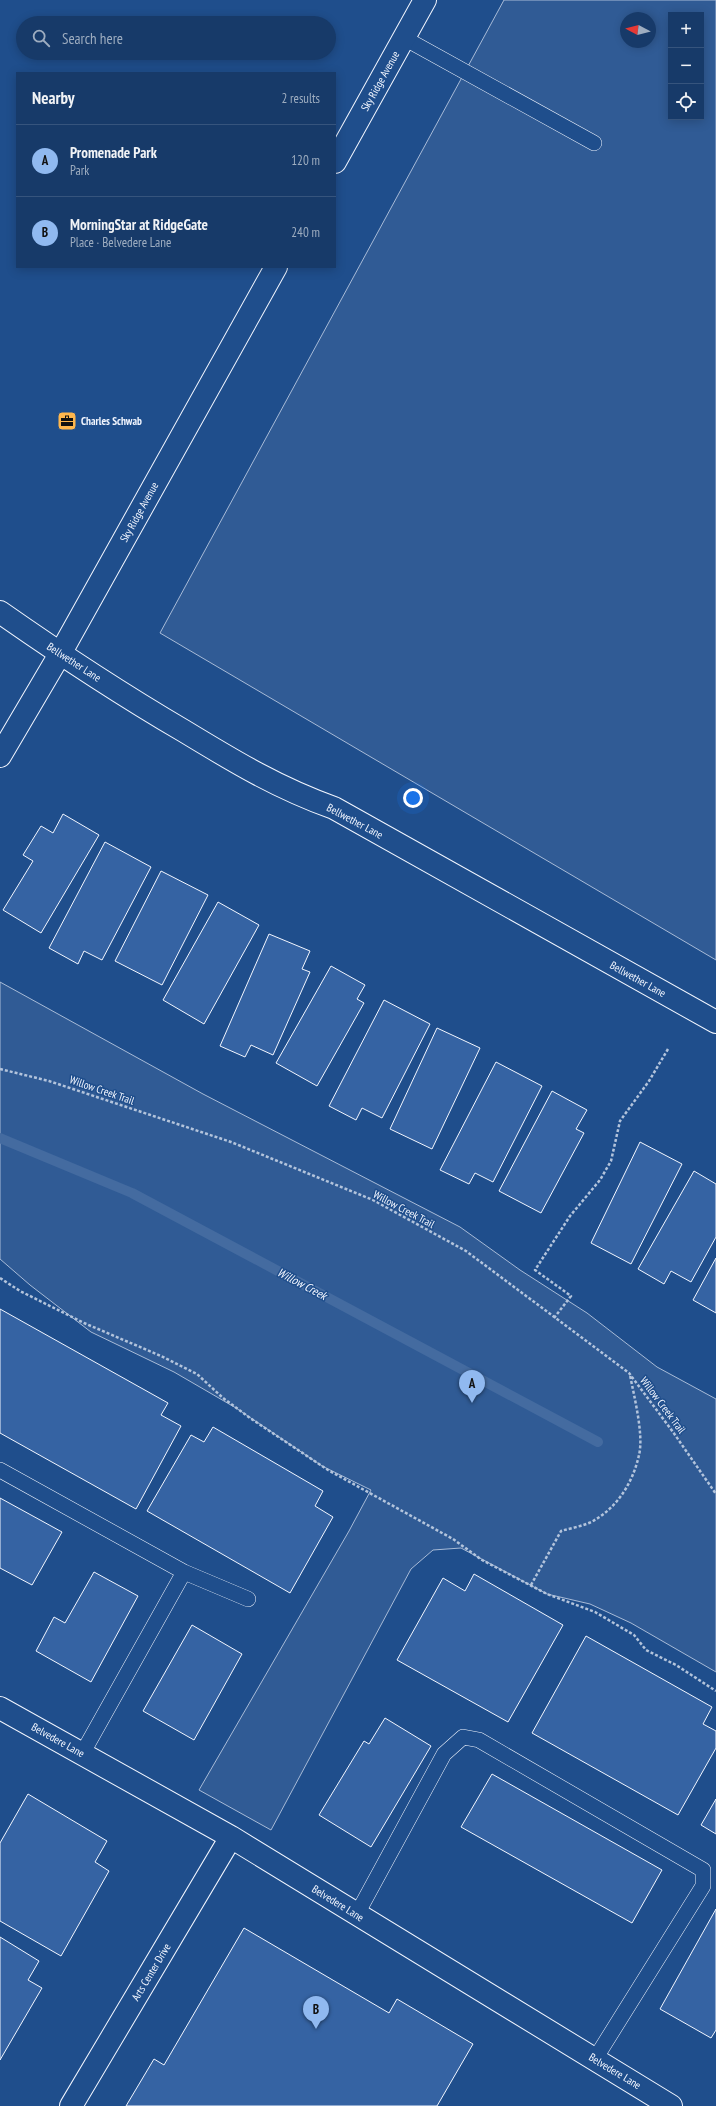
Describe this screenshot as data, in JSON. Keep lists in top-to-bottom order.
{
  "streets": {
    "street": [
      "Sky Ridge Avenue",
      "Bellwether Lane",
      "Belvedere Lane",
      "Arts Center Drive"
    ],
    "path": ["Willow Creek Trail"]
  },
  "crossings": [
    ["Sky Ridge Avenue", "Bellwether Lane"],
    ["Belvedere Lane", "Arts Center Drive"]
  ],
  "water": ["Willow Creek"],
  "places": {
    "office": ["Charles Schwab"]
  },
  "north": "left",
  "page": {
    "map_buttons": ["+", "−"],
    "search": "Search here",
    "heading": ["Nearby", "2 results"],
    "list": [
      {
        "mark": "A",
        "name": "Promenade Park",
        "note": "Park",
        "value": "120 m"
      },
      {
        "mark": "B",
        "name": "MorningStar at RidgeGate",
        "note": "Place · Belvedere Lane",
        "value": "240 m"
      }
    ],
    "pins": ["A", "B"]
  }
}
